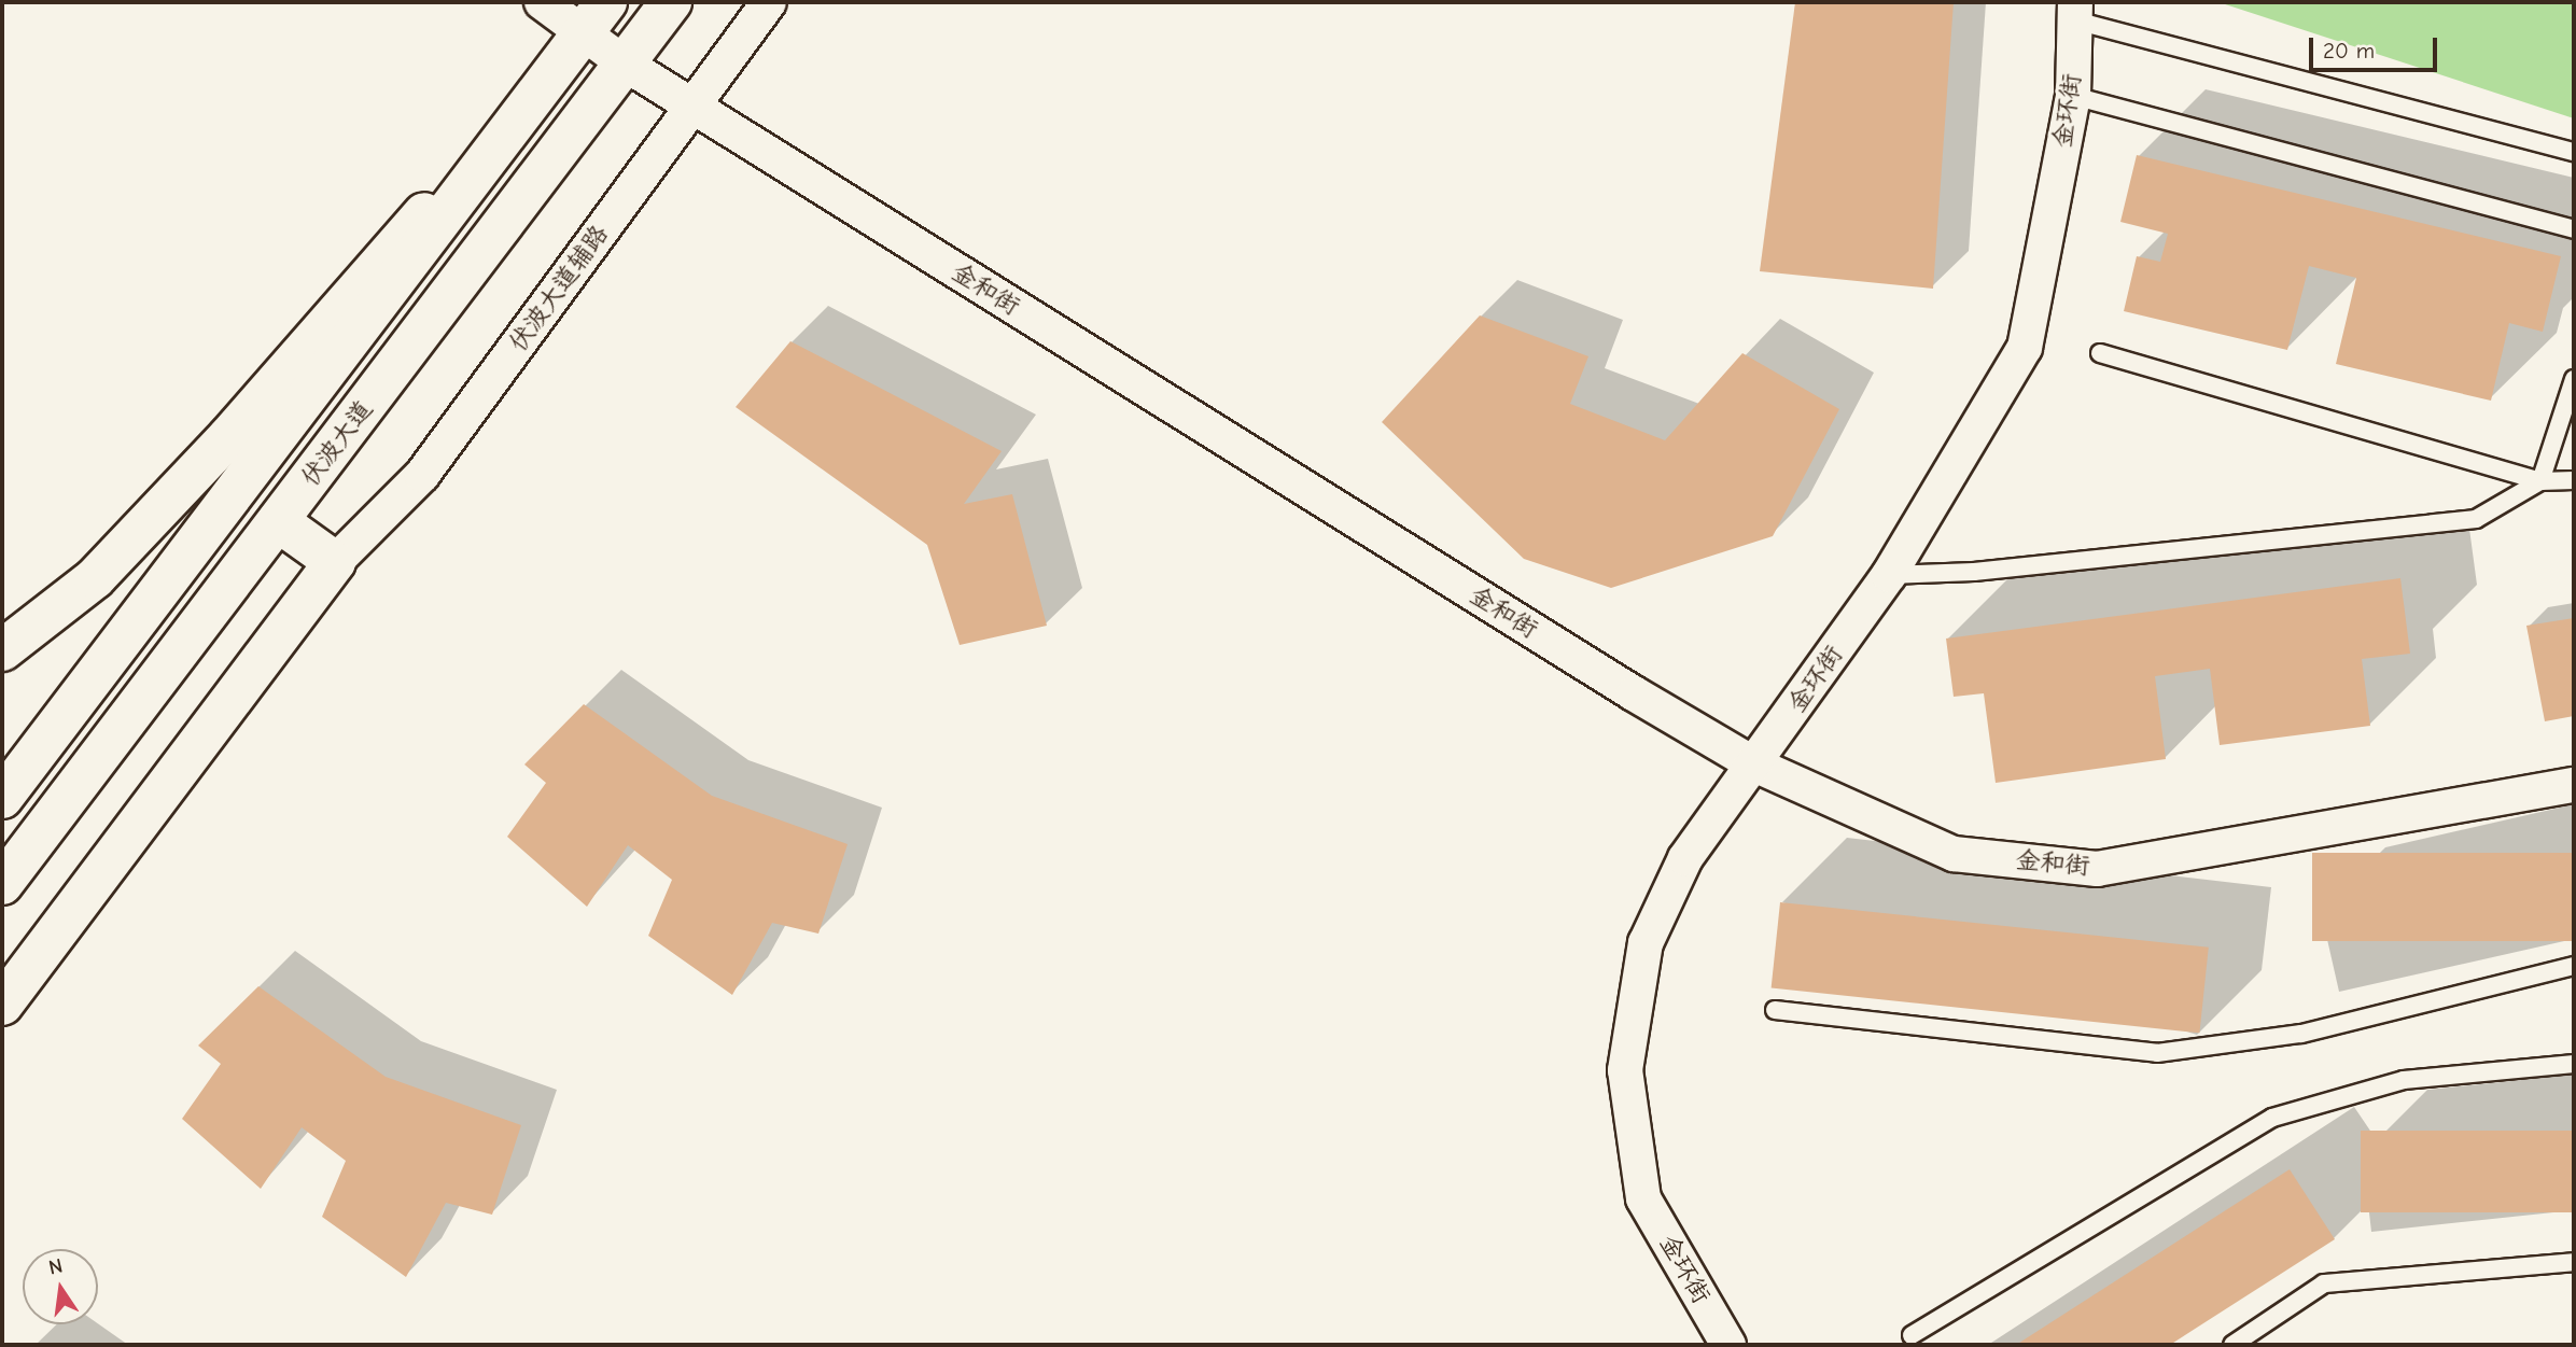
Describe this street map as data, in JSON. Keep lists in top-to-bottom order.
{
  "streets": {
    "main road": ["伏波大道"],
    "street": ["金环街", "伏波大道辅路", "金和街"]
  },
  "crossings": [
    ["金环街", "金和街"],
    ["伏波大道辅路", "金和街"],
    ["金和街", "伏波大道"]
  ],
  "scale_bar": "20 m",
  "north": "top"
}
